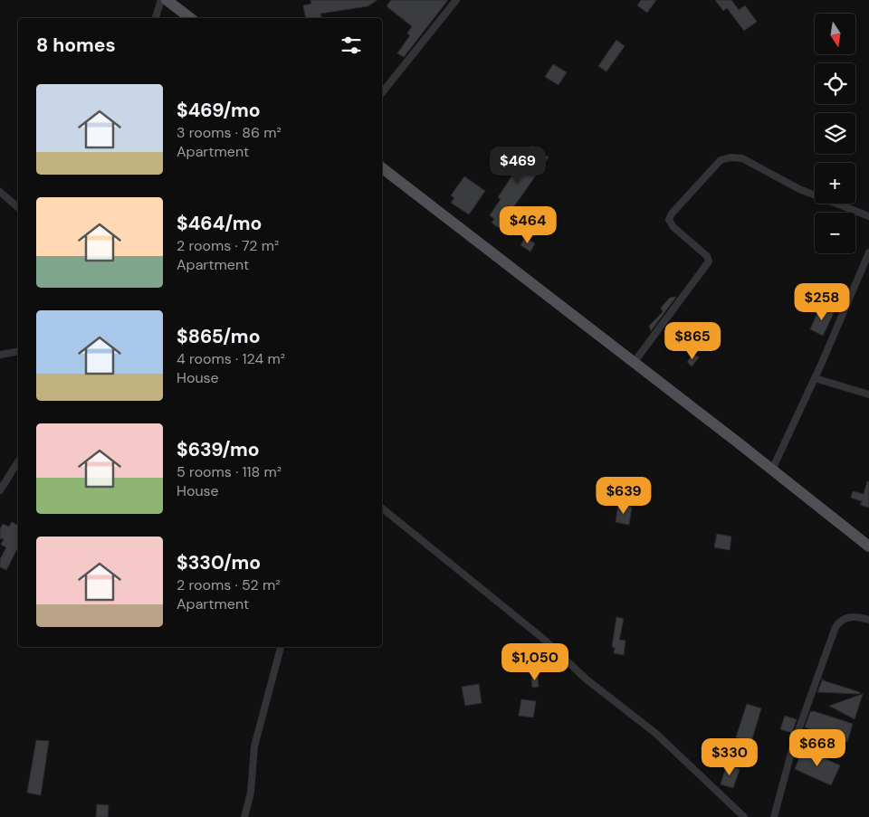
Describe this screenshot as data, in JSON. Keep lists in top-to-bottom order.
{
  "north": "bottom",
  "page": {
    "map_buttons": ["+", "−"],
    "heading": "8 homes",
    "list": [
      {
        "name": "$469/mo",
        "note": "3 rooms · 86 m² · Apartment"
      },
      {
        "name": "$464/mo",
        "note": "2 rooms · 72 m² · Apartment"
      },
      {
        "name": "$865/mo",
        "note": "4 rooms · 124 m² · House"
      },
      {
        "name": "$639/mo",
        "note": "5 rooms · 118 m² · House"
      },
      {
        "name": "$330/mo",
        "note": "2 rooms · 52 m² · Apartment"
      }
    ],
    "price": [
      "$469",
      "$464",
      "$258",
      "$865",
      "$639",
      "$1,050",
      "$668",
      "$330"
    ]
  }
}
